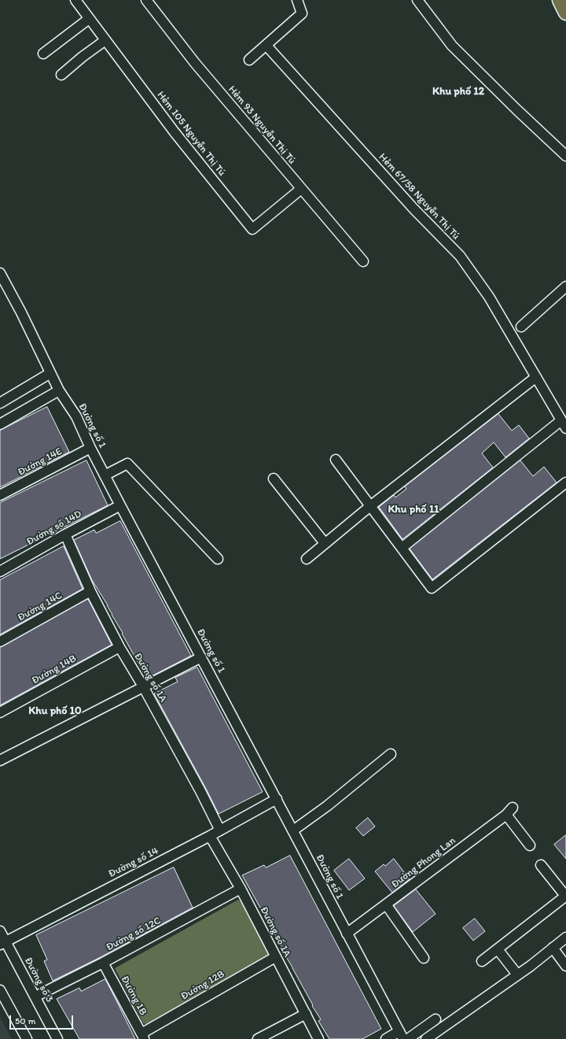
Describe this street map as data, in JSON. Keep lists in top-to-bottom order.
{
  "streets": {
    "street": [
      "Hẻm 93 Nguyễn Thị Tú",
      "Hẻm 105 Nguyễn Thị Tú",
      "Hẻm 67/58 Nguyễn Thị Tú",
      "Đường số 1",
      "Đường 14E",
      "Đường số 14D",
      "Đường 14C",
      "Đường 14B",
      "Đường số 1A",
      "Đường số 14",
      "Đường Phong Lan",
      "Đường số 12C",
      "Đường số 3",
      "Đường 12B",
      "Đường 1B"
    ]
  },
  "crossings": [
    ["Hẻm 93 Nguyễn Thị Tú", "Hẻm 105 Nguyễn Thị Tú"],
    ["Đường số 1", "Đường 14E"],
    ["Đường số 1", "Đường số 14D"],
    ["Đường số 1", "Đường số 14"],
    ["Đường số 1", "Đường Phong Lan"],
    ["Đường số 14D", "Đường số 1A"],
    ["Đường 14C", "Đường số 1A"],
    ["Đường 14B", "Đường số 1A"],
    ["Đường số 1A", "Đường số 14"],
    ["Đường số 1A", "Đường số 12C"],
    ["Đường số 1A", "Đường 12B"],
    ["Đường số 14", "Đường số 3"],
    ["Đường số 12C", "Đường số 3"],
    ["Đường số 12C", "Đường 1B"],
    ["Đường 12B", "Đường 1B"]
  ],
  "districts": ["Khu phố 12", "Khu phố 11", "Khu phố 10"],
  "scale_bar": "50 m"
}
